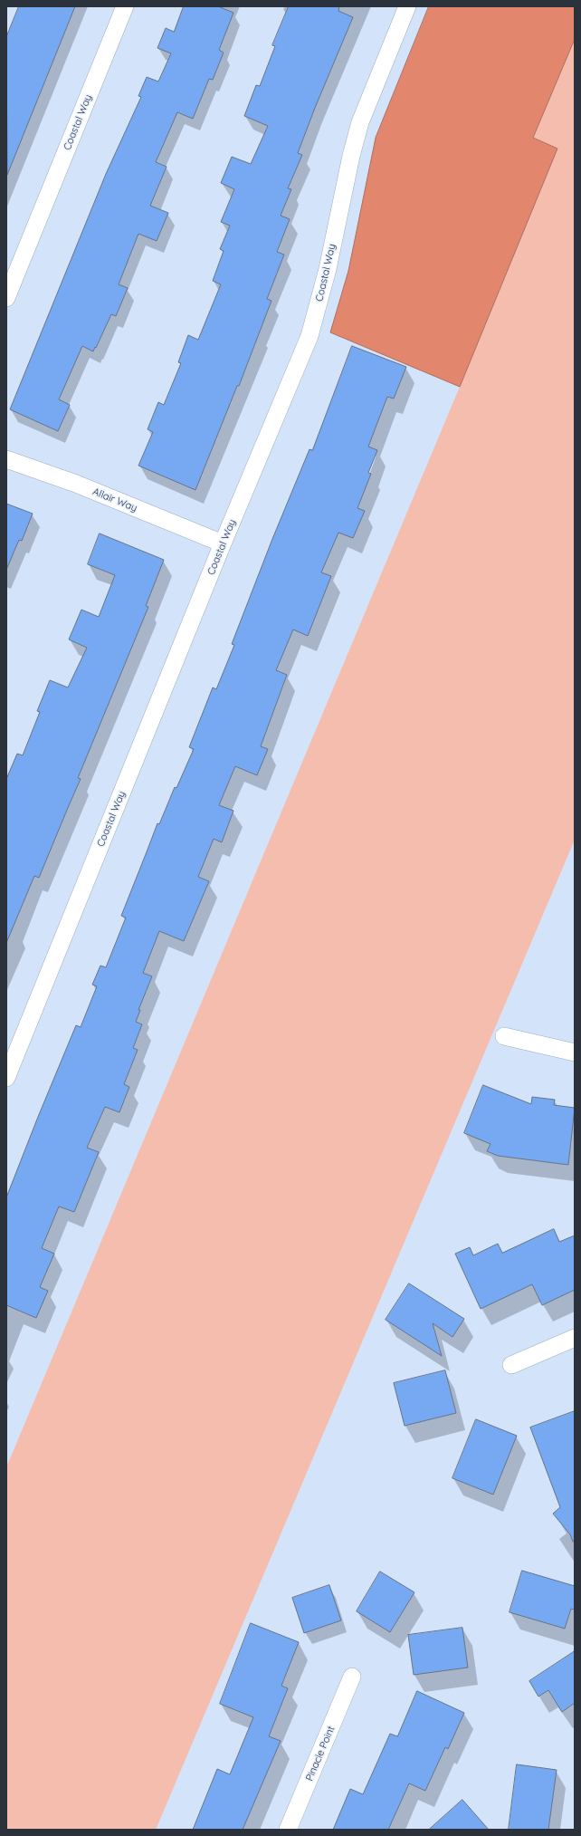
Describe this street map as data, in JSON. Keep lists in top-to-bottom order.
{
  "streets": {
    "street": ["Coastal Way", "Allair Way", "Pinacle Point"]
  },
  "crossings": [
    ["Coastal Way", "Allair Way"]
  ]
}
